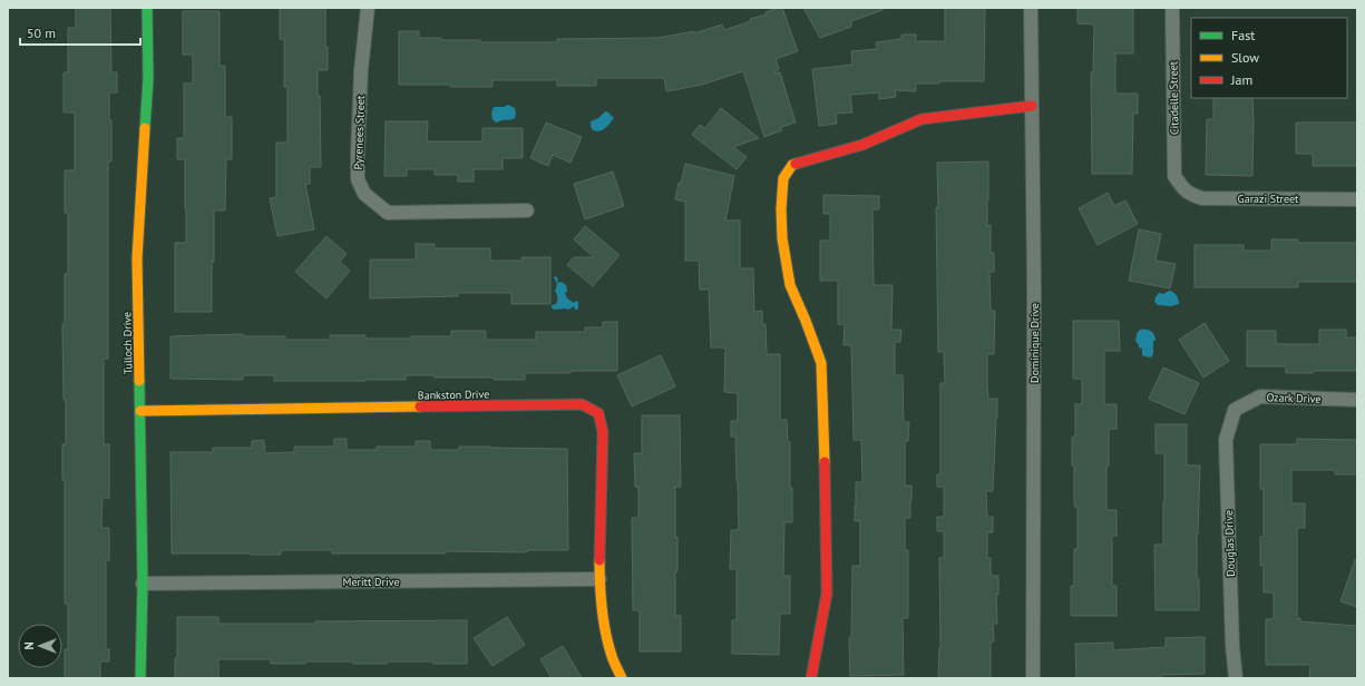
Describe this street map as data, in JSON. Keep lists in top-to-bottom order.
{
  "streets": {
    "street": [
      "Citadelle Street",
      "Pyrenees Street",
      "Garazi Street",
      "Tulloch Drive",
      "Dominique Drive",
      "Bankston Drive",
      "Ozark Drive",
      "Douglas Drive",
      "Meritt Drive"
    ]
  },
  "crossings": [
    ["Citadelle Street", "Garazi Street"],
    ["Tulloch Drive", "Bankston Drive"],
    ["Tulloch Drive", "Meritt Drive"],
    ["Bankston Drive", "Meritt Drive"],
    ["Ozark Drive", "Douglas Drive"]
  ],
  "legend": ["Fast", "Slow", "Jam"],
  "scale_bar": "50 m",
  "north": "left"
}
